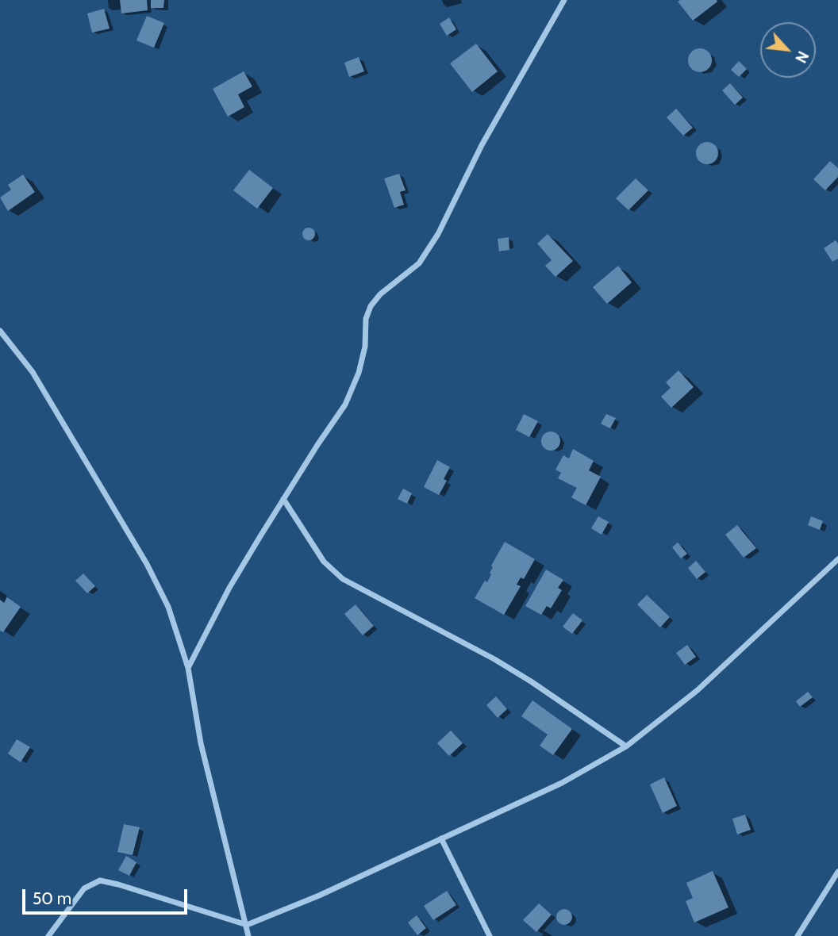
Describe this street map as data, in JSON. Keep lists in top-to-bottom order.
{
  "scale_bar": "50 m",
  "north": "bottom right"
}
